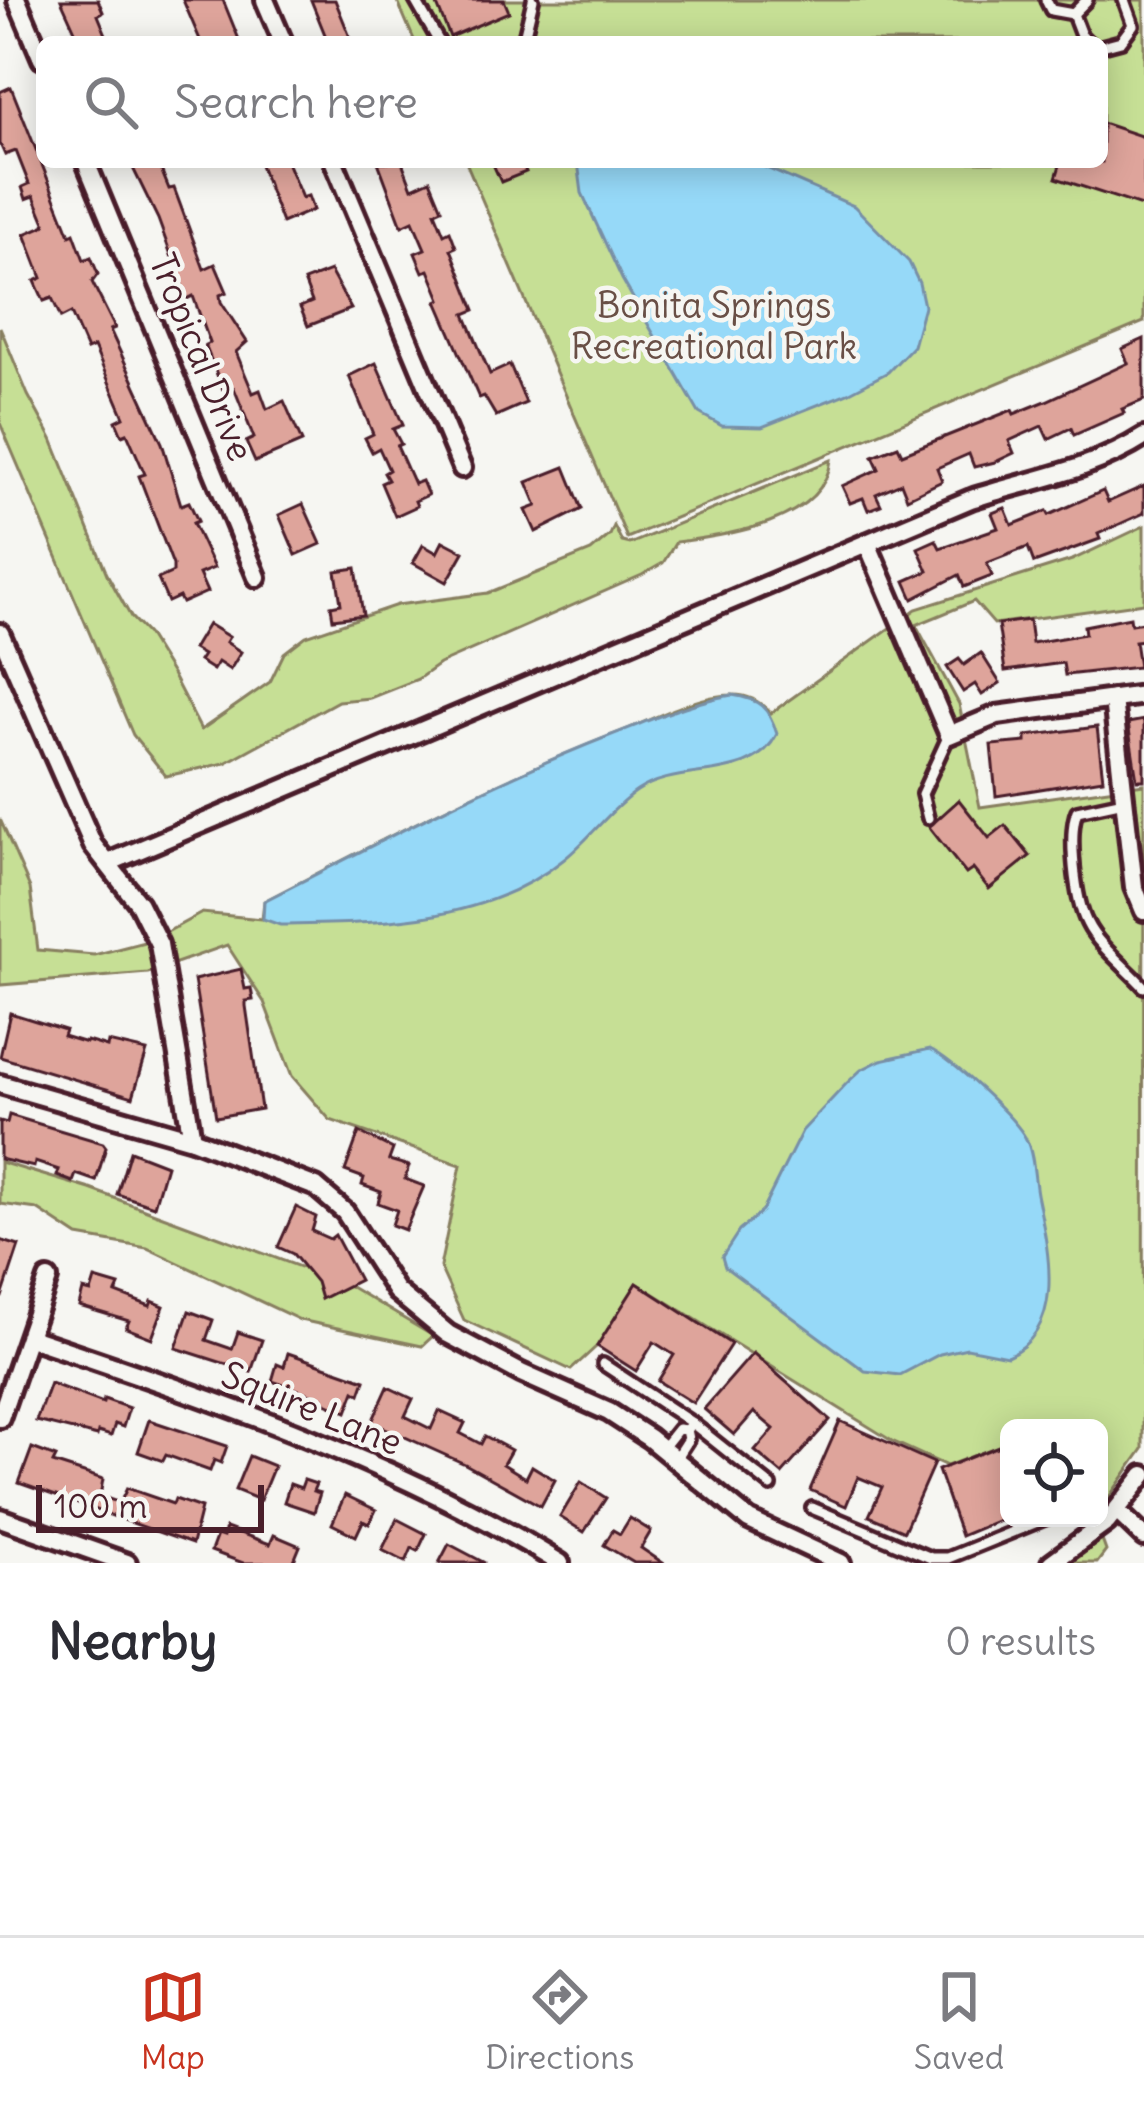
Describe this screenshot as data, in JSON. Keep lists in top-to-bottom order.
{
  "streets": {
    "street": ["Tropical Drive", "Squire Lane"]
  },
  "parks": ["Bonita Springs Recreational Park"],
  "scale_bar": "100 m",
  "page": {
    "search": "Search here",
    "scale": "100 m",
    "heading": ["Nearby", "0 results"],
    "nav": ["Map", "Directions", "Saved"]
  }
}
